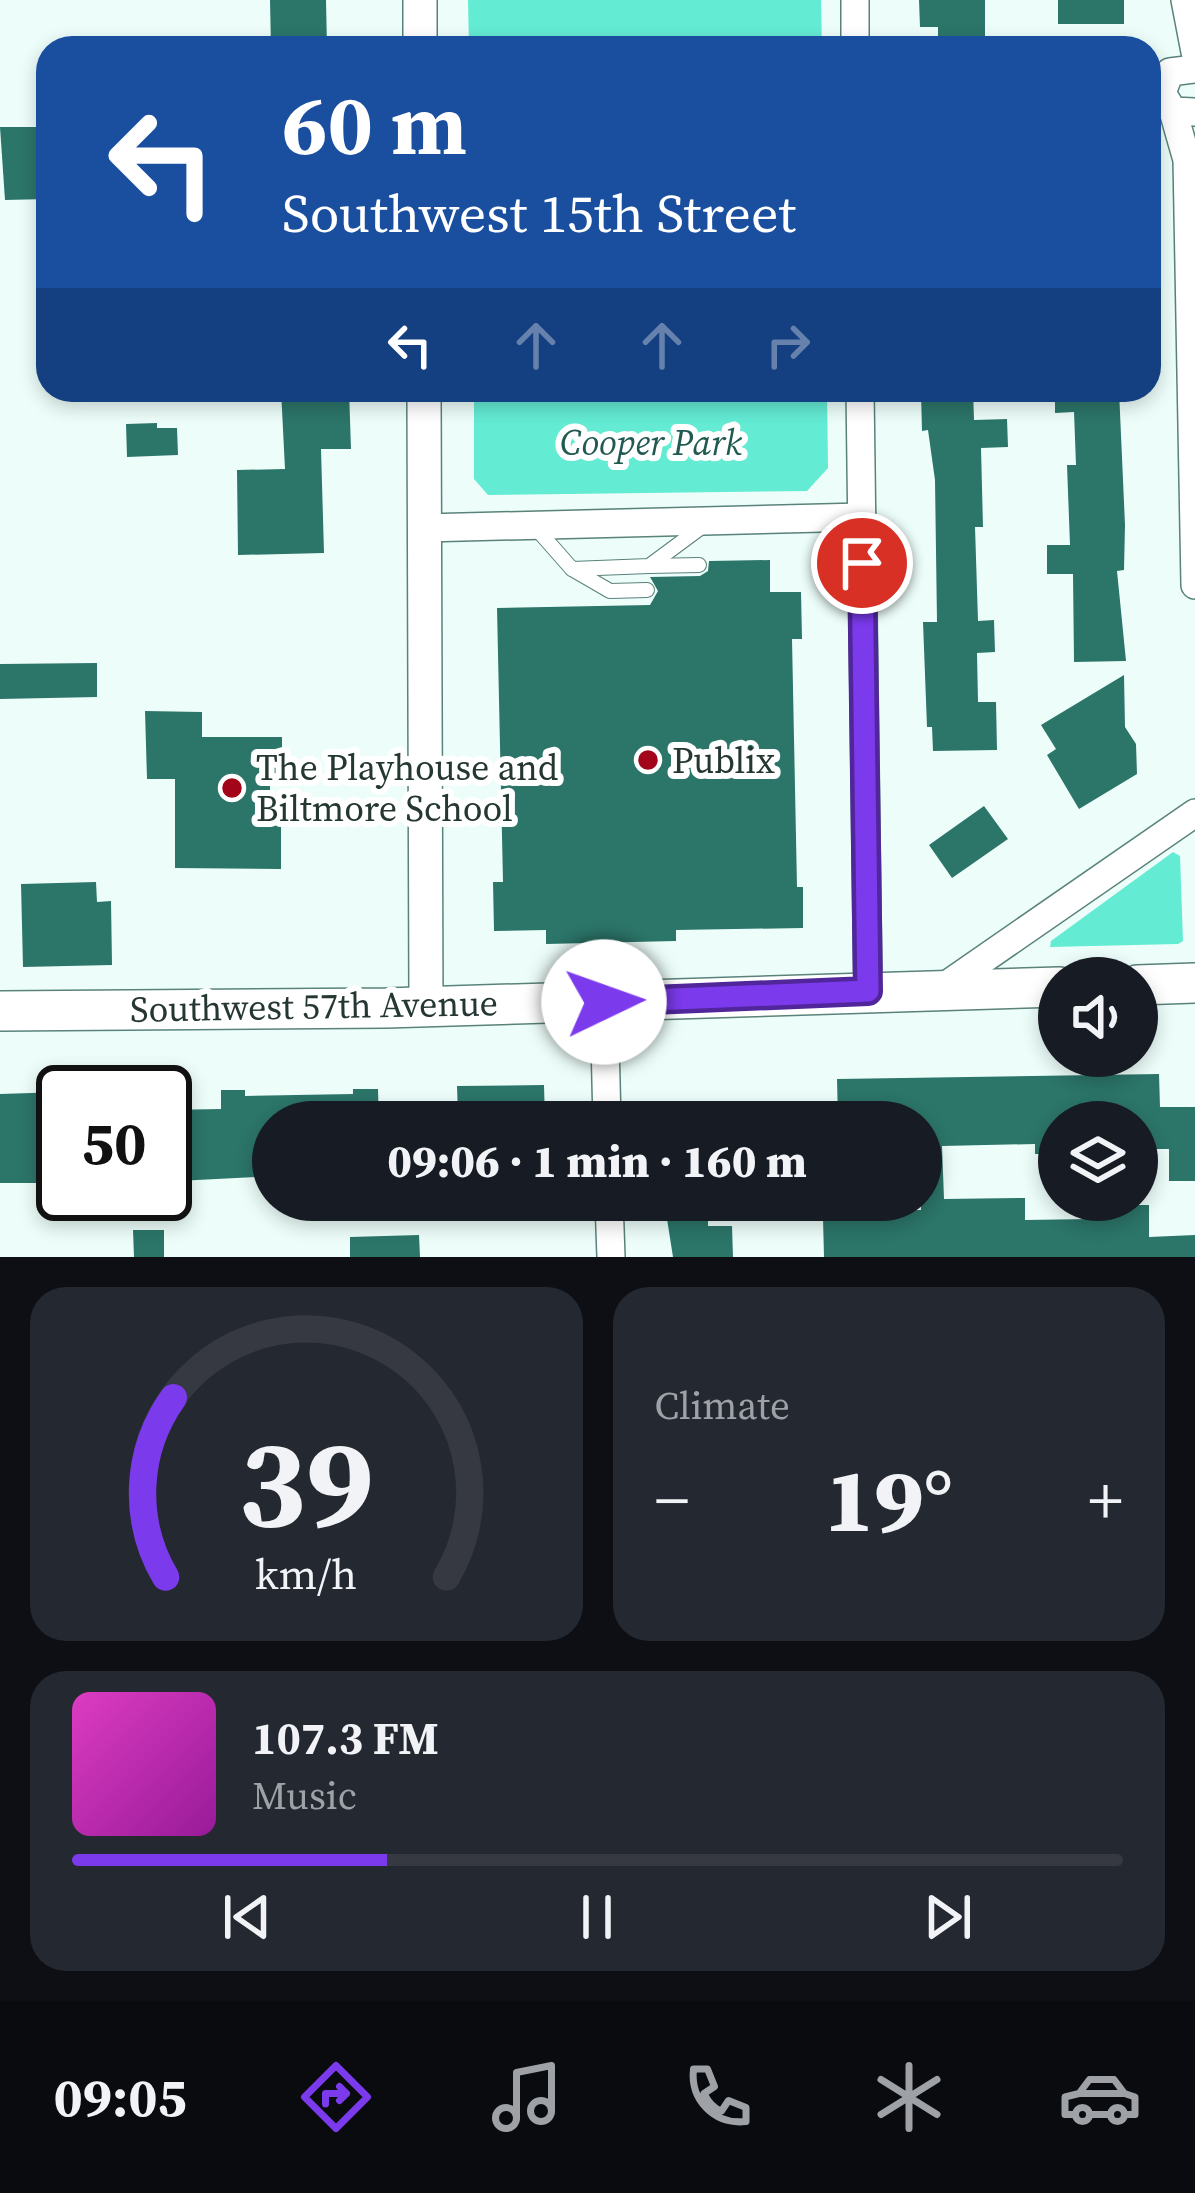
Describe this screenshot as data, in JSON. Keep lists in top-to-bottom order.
{
  "streets": {
    "main road": ["Southwest 57th Avenue"]
  },
  "parks": ["Cooper Park"],
  "places": ["Publix", "The Playhouse and Biltmore School"],
  "page": {
    "turn": ["60 m", "Southwest 15th Street"],
    "limit": "50",
    "trip": "09:06 · 1 min · 160 m",
    "tile": "Climate",
    "heat": ["−", "19°", "+"],
    "song": ["107.3 FM", "Music"],
    "tabs": "09:05",
    "gauge": ["39", "km/h"]
  }
}
